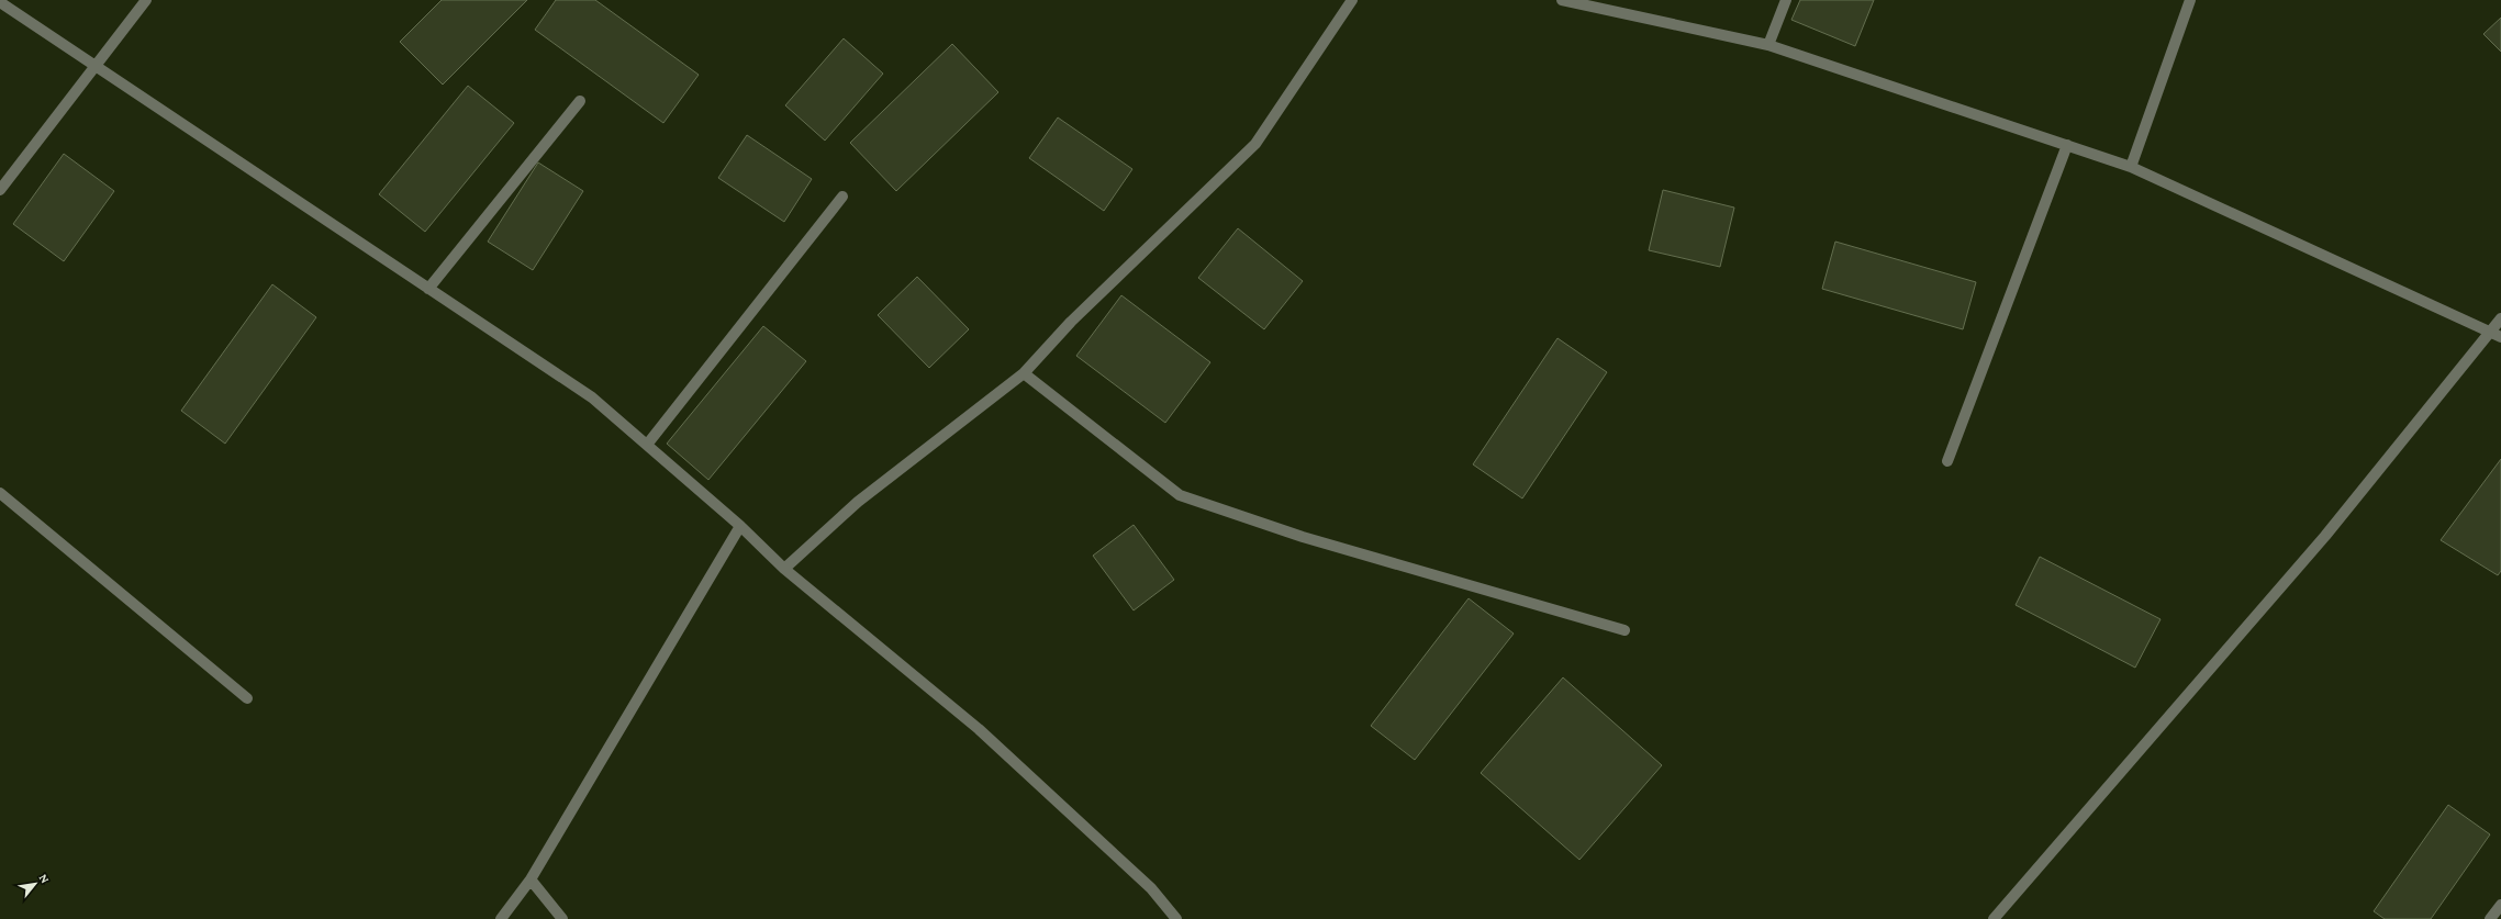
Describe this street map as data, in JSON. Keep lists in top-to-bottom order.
{
  "north": "top right"
}
